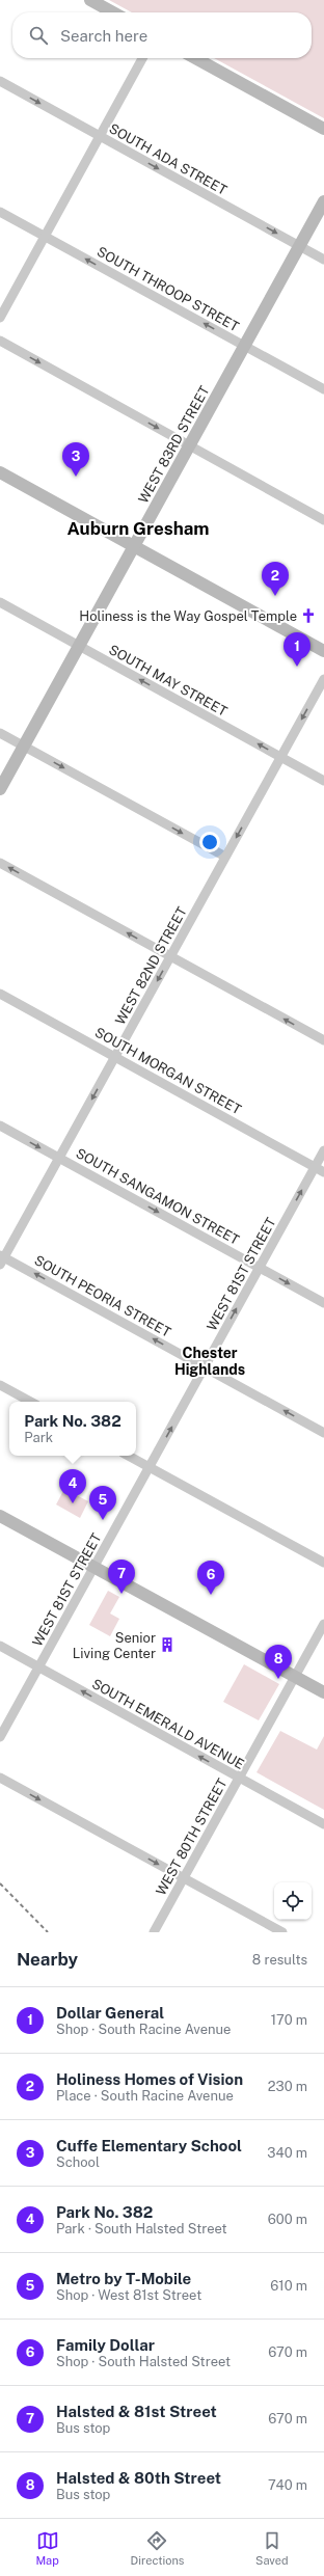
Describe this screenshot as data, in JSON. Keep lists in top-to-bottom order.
{
  "streets": {
    "street": [
      "SOUTH ADA STREET",
      "SOUTH THROOP STREET",
      "WEST 83RD STREET",
      "SOUTH MAY STREET",
      "WEST 82ND STREET",
      "SOUTH MORGAN STREET",
      "SOUTH SANGAMON STREET",
      "WEST 81ST STREET",
      "SOUTH PEORIA STREET",
      "SOUTH EMERALD AVENUE",
      "WEST 80TH STREET"
    ]
  },
  "crossings": [
    ["SOUTH ADA STREET", "WEST 83RD STREET"],
    ["SOUTH THROOP STREET", "WEST 83RD STREET"],
    ["WEST 83RD STREET", "SOUTH MAY STREET"],
    ["SOUTH MAY STREET", "WEST 82ND STREET"],
    ["WEST 82ND STREET", "SOUTH MORGAN STREET"],
    ["WEST 82ND STREET", "SOUTH SANGAMON STREET"],
    ["WEST 82ND STREET", "SOUTH PEORIA STREET"],
    ["SOUTH MORGAN STREET", "WEST 81ST STREET"],
    ["SOUTH SANGAMON STREET", "WEST 81ST STREET"],
    ["WEST 81ST STREET", "SOUTH PEORIA STREET"],
    ["WEST 81ST STREET", "SOUTH EMERALD AVENUE"],
    ["SOUTH EMERALD AVENUE", "WEST 80TH STREET"]
  ],
  "one_way": [
    "SOUTH ADA STREET",
    "SOUTH THROOP STREET",
    "SOUTH MAY STREET",
    "WEST 82ND STREET",
    "SOUTH SANGAMON STREET",
    "WEST 81ST STREET",
    "SOUTH PEORIA STREET",
    "SOUTH EMERALD AVENUE"
  ],
  "districts": ["Auburn Gresham", "Chester Highlands"],
  "places": {
    "church": ["Holiness is the Way Gospel Temple"],
    "building": ["Senior Living Center"]
  },
  "page": {
    "search": "Search here",
    "pins": [
      "3",
      "2",
      "1",
      "4",
      "5",
      "7",
      "6",
      "8"
    ],
    "popup": ["Park No. 382", "Park"],
    "heading": ["Nearby", "8 results"],
    "list": [
      {
        "mark": "1",
        "name": "Dollar General",
        "note": "Shop · South Racine Avenue",
        "value": "170 m"
      },
      {
        "mark": "2",
        "name": "Holiness Homes of Vision",
        "note": "Place · South Racine Avenue",
        "value": "230 m"
      },
      {
        "mark": "3",
        "name": "Cuffe Elementary School",
        "note": "School",
        "value": "340 m"
      },
      {
        "mark": "4",
        "name": "Park No. 382",
        "note": "Park · South Halsted Street",
        "value": "600 m"
      },
      {
        "mark": "5",
        "name": "Metro by T-Mobile",
        "note": "Shop · West 81st Street",
        "value": "610 m"
      },
      {
        "mark": "6",
        "name": "Family Dollar",
        "note": "Shop · South Halsted Street",
        "value": "670 m"
      },
      {
        "mark": "7",
        "name": "Halsted & 81st Street",
        "note": "Bus stop",
        "value": "670 m"
      },
      {
        "mark": "8",
        "name": "Halsted & 80th Street",
        "note": "Bus stop",
        "value": "740 m"
      }
    ],
    "nav": ["Map", "Directions", "Saved"]
  }
}
